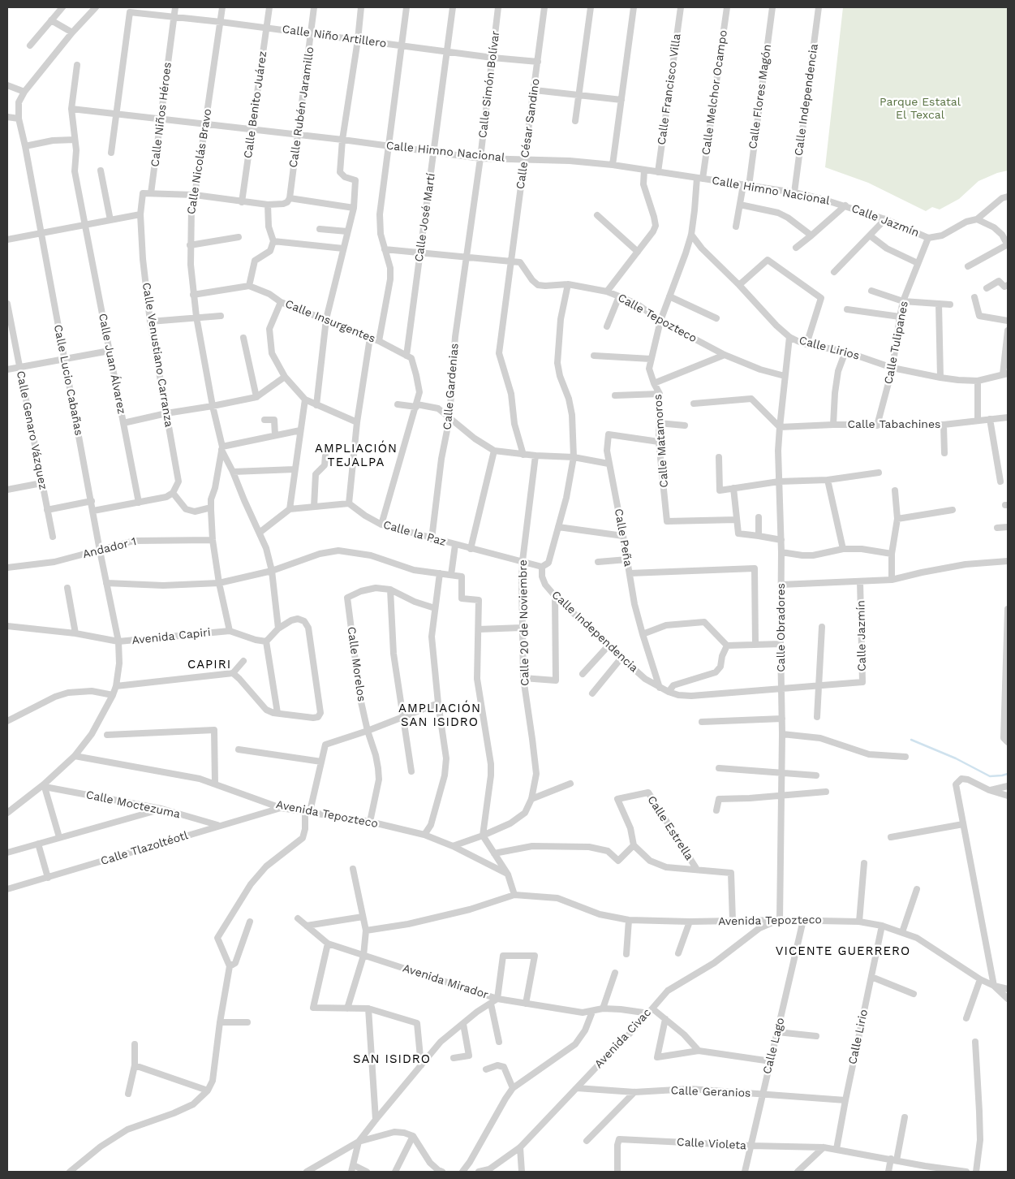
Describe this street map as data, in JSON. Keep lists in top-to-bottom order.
{
  "streets": {
    "street": [
      "Calle Niño Artillero",
      "Calle Simón Bolívar",
      "Calle Francisco Villa",
      "Calle Melchor Ocampo",
      "Calle Flores Magón",
      "Calle Independencia",
      "Calle Benito Juárez",
      "Calle Rubén Jaramillo",
      "Calle Niños Héroes",
      "Calle César Sandino",
      "Calle Himno Nacional",
      "Calle Nicolás Bravo",
      "Calle José Martí",
      "Calle Jazmín",
      "Calle Tepozteco",
      "Calle Insurgentes",
      "Calle Tulipanes",
      "Calle Lirios",
      "Calle Venustiano Carranza",
      "Calle Juan Álvarez",
      "Calle Lucio Cabañas",
      "Calle Gardenias",
      "Calle Tabachines",
      "Calle Genaro Vázquez",
      "Calle Matamoros",
      "Calle la Paz",
      "Calle Peña",
      "Andador 1",
      "Calle 20 de Noviembre",
      "Calle Obradores",
      "Avenida Capiri",
      "Calle Morelos",
      "Calle Moctezuma",
      "Avenida Tepozteco",
      "Calle Estrella",
      "Calle Tlazoltéotl",
      "Avenida Mirador",
      "Calle Lirio",
      "Avenida Civac",
      "Calle Lago",
      "Calle Geranios",
      "Calle Violeta"
    ]
  },
  "crossings": [
    ["Calle Niño Artillero", "Calle Simón Bolívar"],
    ["Calle Niño Artillero", "Calle Benito Juárez"],
    ["Calle Niño Artillero", "Calle Rubén Jaramillo"],
    ["Calle Niño Artillero", "Calle Niños Héroes"],
    ["Calle Niño Artillero", "Calle César Sandino"],
    ["Calle Niño Artillero", "Calle Himno Nacional"],
    ["Calle Niño Artillero", "Calle Nicolás Bravo"],
    ["Calle Niño Artillero", "Calle José Martí"],
    ["Calle Simón Bolívar", "Calle Himno Nacional"],
    ["Calle Simón Bolívar", "Calle Gardenias"],
    ["Calle Francisco Villa", "Calle Himno Nacional"],
    ["Calle Melchor Ocampo", "Calle Himno Nacional"],
    ["Calle Melchor Ocampo", "Calle Matamoros"],
    ["Calle Flores Magón", "Calle Himno Nacional"],
    ["Calle Independencia", "Calle Himno Nacional"],
    ["Calle Independencia", "Calle Jazmín"],
    ["Calle Independencia", "Calle la Paz"],
    ["Calle Independencia", "Calle Peña"],
    ["Calle Independencia", "Calle Obradores"],
    ["Calle Benito Juárez", "Calle Himno Nacional"],
    ["Calle Rubén Jaramillo", "Calle Himno Nacional"],
    ["Calle Niños Héroes", "Calle Himno Nacional"],
    ["Calle Niños Héroes", "Calle Venustiano Carranza"],
    ["Calle César Sandino", "Calle Himno Nacional"],
    ["Calle César Sandino", "Calle Tepozteco"],
    ["Calle Himno Nacional", "Calle Nicolás Bravo"],
    ["Calle Himno Nacional", "Calle José Martí"],
    ["Calle Himno Nacional", "Calle Jazmín"],
    ["Calle Himno Nacional", "Calle Juan Álvarez"],
    ["Calle Himno Nacional", "Calle Matamoros"],
    ["Calle José Martí", "Calle Insurgentes"],
    ["Calle Jazmín", "Calle Tulipanes"],
    ["Calle Jazmín", "Calle Obradores"],
    ["Calle Tepozteco", "Calle Matamoros"],
    ["Calle Tepozteco", "Calle Obradores"],
    ["Calle Tulipanes", "Calle Lirios"],
    ["Calle Tulipanes", "Calle Tabachines"],
    ["Calle Lirios", "Calle Matamoros"],
    ["Calle Lirios", "Calle Obradores"],
    ["Calle Lucio Cabañas", "Andador 1"],
    ["Calle Lucio Cabañas", "Avenida Capiri"],
    ["Calle Gardenias", "Calle la Paz"],
    ["Calle Tabachines", "Calle Obradores"],
    ["Calle Matamoros", "Calle Peña"],
    ["Calle la Paz", "Calle 20 de Noviembre"],
    ["Calle Obradores", "Avenida Tepozteco"],
    ["Calle Obradores", "Avenida Civac"],
    ["Avenida Capiri", "Calle Moctezuma"],
    ["Avenida Capiri", "Avenida Tepozteco"],
    ["Calle Morelos", "Avenida Tepozteco"],
    ["Calle Moctezuma", "Calle Tlazoltéotl"],
    ["Avenida Tepozteco", "Calle Tlazoltéotl"],
    ["Avenida Tepozteco", "Calle Lirio"],
    ["Avenida Tepozteco", "Avenida Civac"],
    ["Avenida Tepozteco", "Calle Lago"],
    ["Avenida Mirador", "Avenida Civac"],
    ["Calle Lirio", "Calle Geranios"],
    ["Calle Lirio", "Calle Violeta"],
    ["Avenida Civac", "Calle Geranios"],
    ["Calle Lago", "Calle Geranios"],
    ["Calle Lago", "Calle Violeta"]
  ],
  "districts": [
    "AMPLIACIÓN TEJALPA",
    "CAPIRI",
    "AMPLIACIÓN SAN ISIDRO",
    "VICENTE GUERRERO",
    "SAN ISIDRO"
  ],
  "parks": ["Parque Estatal El Texcal"]
}
